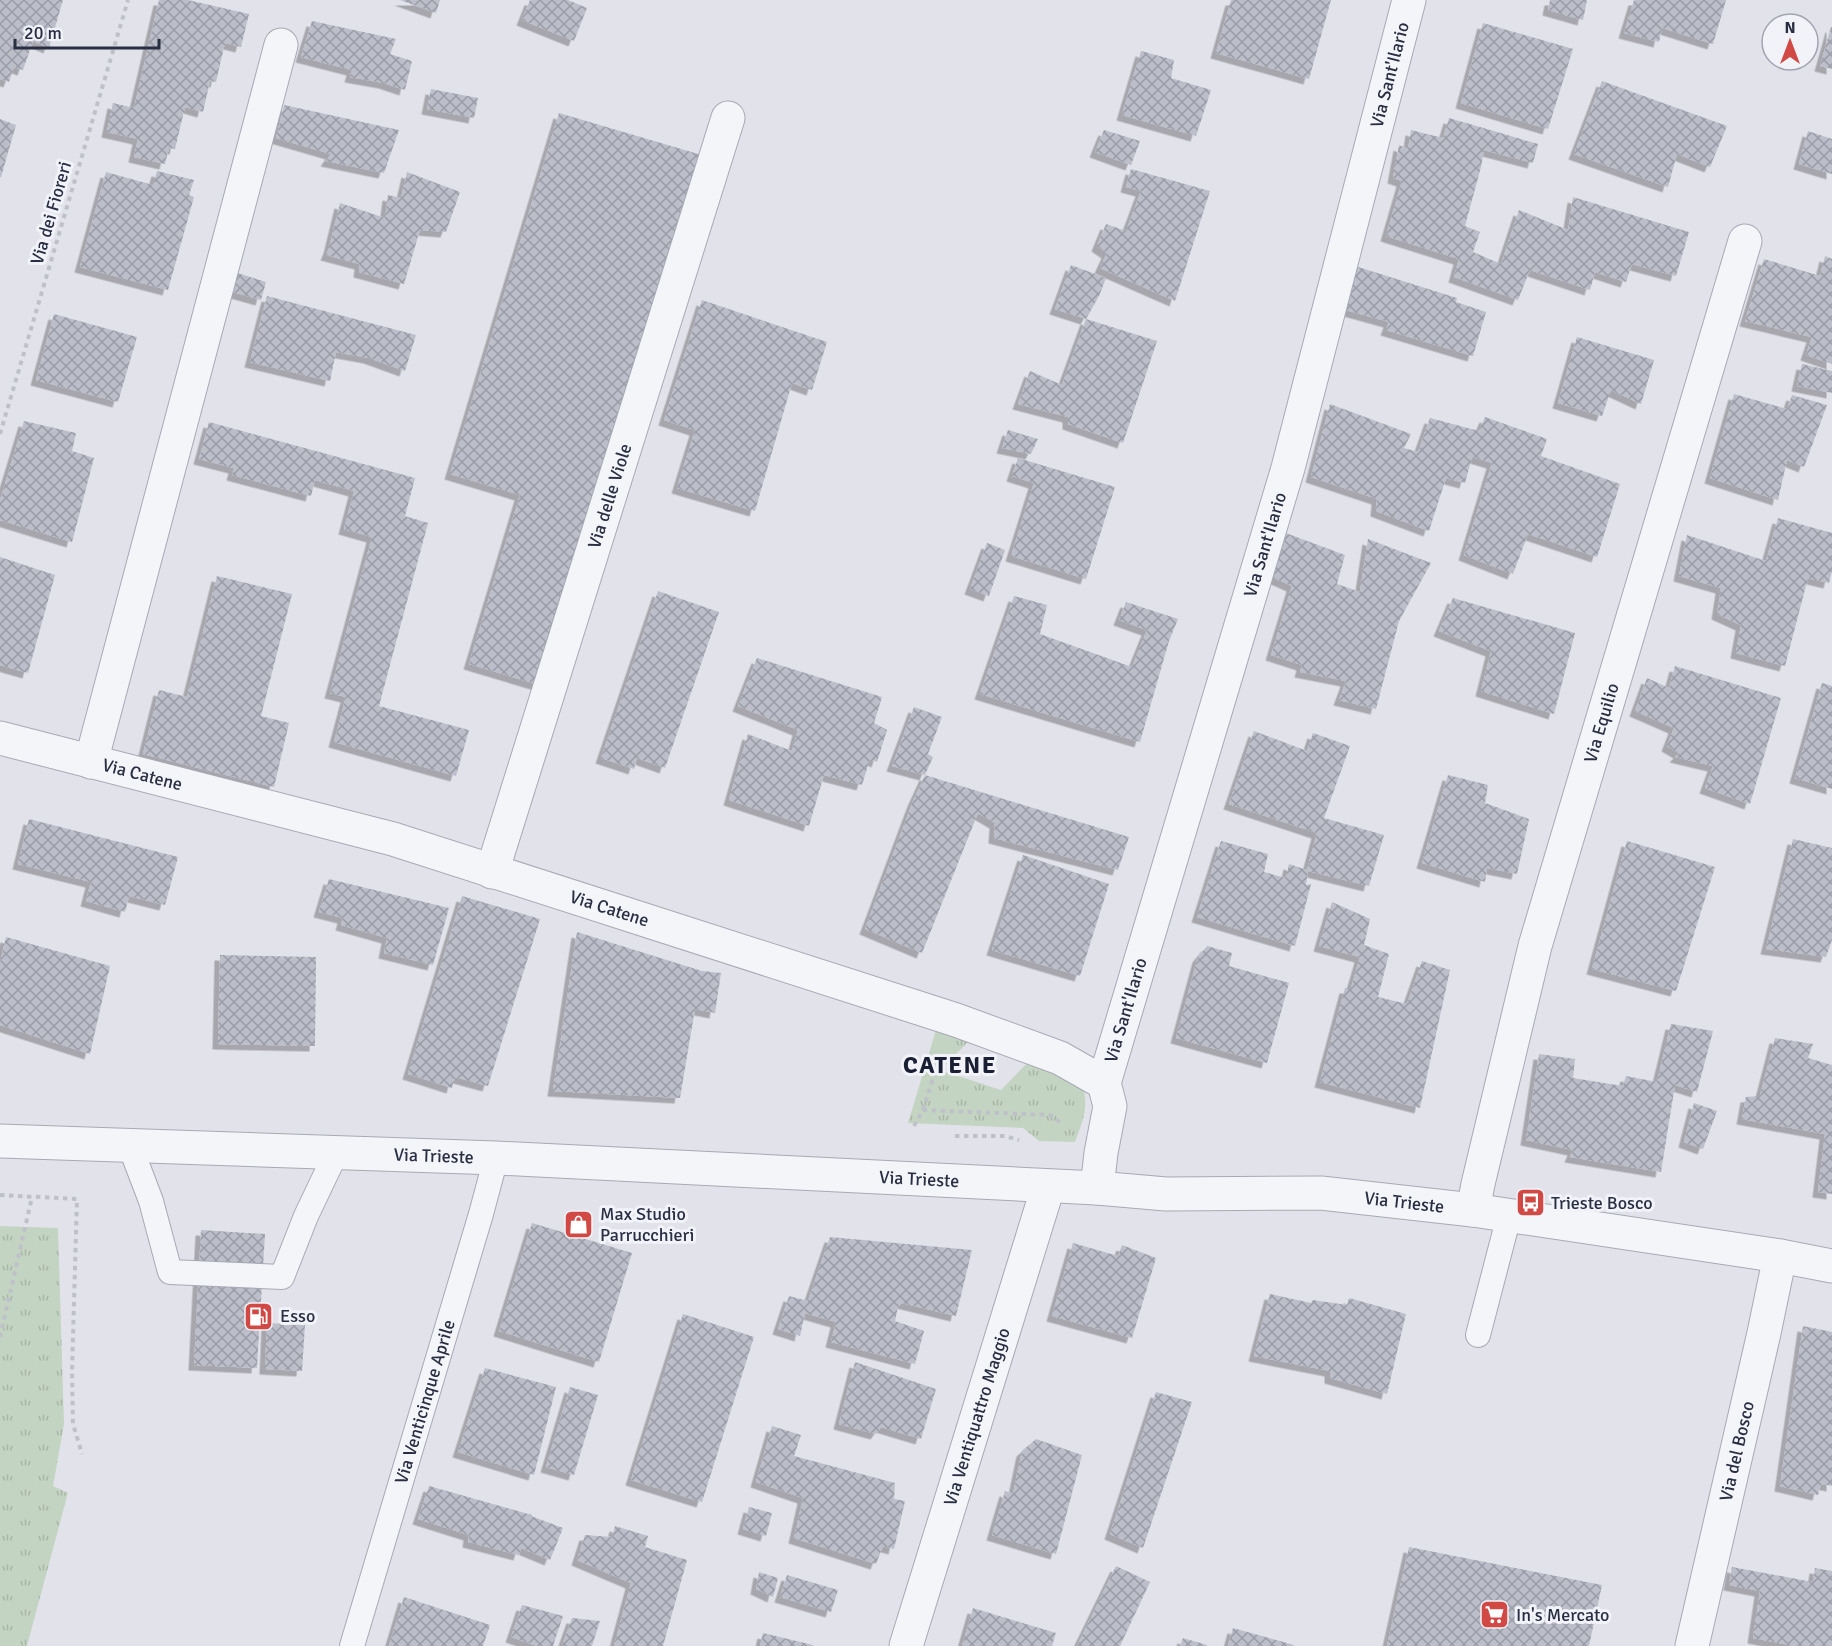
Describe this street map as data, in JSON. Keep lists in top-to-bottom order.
{
  "streets": {
    "street": [
      "Via Sant'Ilario",
      "Via delle Viole",
      "Via Equilio",
      "Via Catene",
      "Via Trieste",
      "Via Ventiquattro Maggio",
      "Via del Bosco"
    ],
    "lane": ["Via Venticinque Aprile"],
    "path": ["Via dei Fioreri"]
  },
  "crossings": [
    ["Via Sant'Ilario", "Via Catene"],
    ["Via delle Viole", "Via Catene"],
    ["Via Equilio", "Via Trieste"],
    ["Via Trieste", "Via Venticinque Aprile"],
    ["Via Trieste", "Via Ventiquattro Maggio"],
    ["Via Trieste", "Via del Bosco"]
  ],
  "districts": ["CATENE"],
  "places": {
    "bus stop": ["Trieste Bosco"],
    "shop": ["Max Studio Parrucchieri"],
    "fuel station": ["Esso"],
    "supermarket": ["In's Mercato"]
  },
  "scale_bar": "20 m",
  "north": "top"
}
